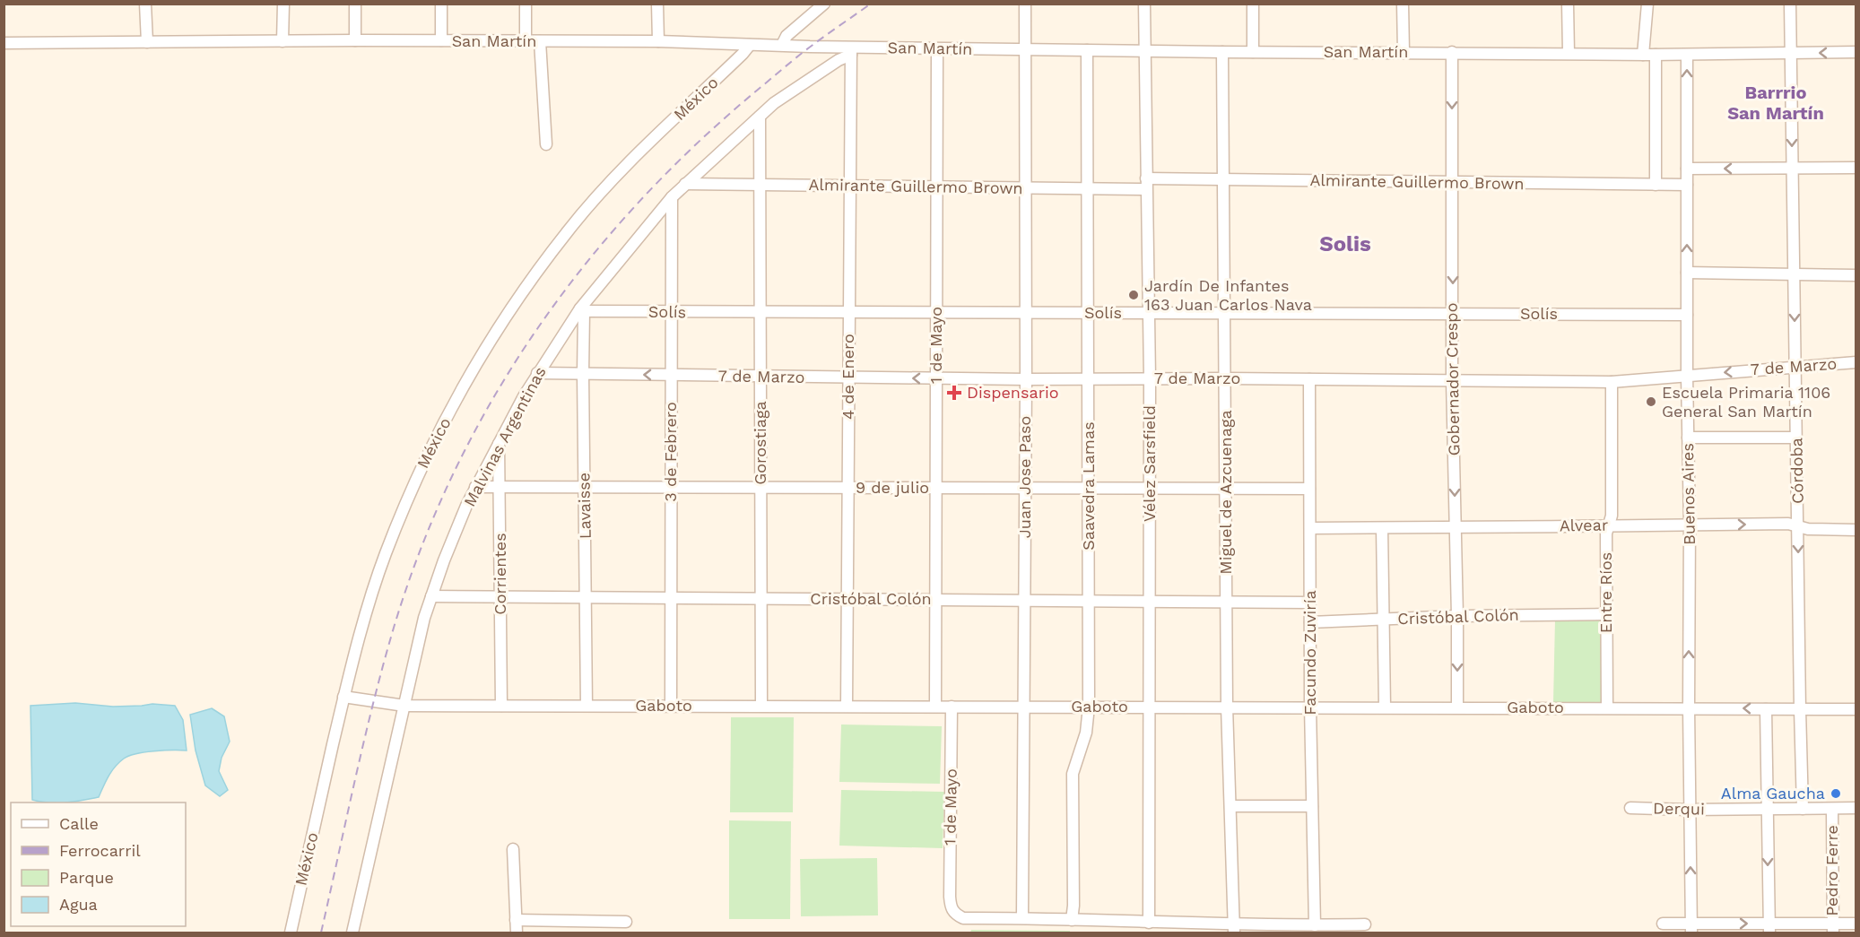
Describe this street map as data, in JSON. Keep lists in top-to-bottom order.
{
  "streets": {
    "street": [
      "San Martín",
      "México",
      "Almirante Guillermo Brown",
      "Solís",
      "1 de Mayo",
      "7 de Marzo",
      "4 de Enero",
      "Gobernador Crespo",
      "Malvinas Argentinas",
      "Gorostiaga",
      "3 de Febrero",
      "Vélez Sarsfield",
      "Córdoba",
      "Juan Jose Paso",
      "Saavedra Lamas",
      "9 de julio",
      "Miguel de Azcuenaga",
      "Buenos Aires",
      "Lavaisse",
      "Alvear",
      "Corrientes",
      "Entre Ríos",
      "Cristóbal Colón",
      "Facundo Zuviría",
      "Gaboto",
      "Derqui",
      "Pedro Ferre"
    ]
  },
  "crossings": [
    ["San Martín", "México"],
    ["San Martín", "1 de Mayo"],
    ["San Martín", "4 de Enero"],
    ["San Martín", "Gobernador Crespo"],
    ["San Martín", "Malvinas Argentinas"],
    ["San Martín", "Vélez Sarsfield"],
    ["San Martín", "Córdoba"],
    ["San Martín", "Juan Jose Paso"],
    ["San Martín", "Saavedra Lamas"],
    ["San Martín", "Miguel de Azcuenaga"],
    ["San Martín", "Buenos Aires"],
    ["México", "Gaboto"],
    ["Almirante Guillermo Brown", "1 de Mayo"],
    ["Almirante Guillermo Brown", "4 de Enero"],
    ["Almirante Guillermo Brown", "Gobernador Crespo"],
    ["Almirante Guillermo Brown", "Malvinas Argentinas"],
    ["Almirante Guillermo Brown", "Gorostiaga"],
    ["Almirante Guillermo Brown", "Vélez Sarsfield"],
    ["Almirante Guillermo Brown", "Juan Jose Paso"],
    ["Almirante Guillermo Brown", "Saavedra Lamas"],
    ["Almirante Guillermo Brown", "Miguel de Azcuenaga"],
    ["Almirante Guillermo Brown", "Buenos Aires"],
    ["Solís", "1 de Mayo"],
    ["Solís", "4 de Enero"],
    ["Solís", "Gobernador Crespo"],
    ["Solís", "Malvinas Argentinas"],
    ["Solís", "Gorostiaga"],
    ["Solís", "3 de Febrero"],
    ["Solís", "Vélez Sarsfield"],
    ["Solís", "Juan Jose Paso"],
    ["Solís", "Saavedra Lamas"],
    ["Solís", "Miguel de Azcuenaga"],
    ["Solís", "Buenos Aires"],
    ["Solís", "Lavaisse"],
    ["1 de Mayo", "7 de Marzo"],
    ["1 de Mayo", "Juan Jose Paso"],
    ["1 de Mayo", "9 de julio"],
    ["1 de Mayo", "Cristóbal Colón"],
    ["1 de Mayo", "Gaboto"],
    ["7 de Marzo", "4 de Enero"],
    ["7 de Marzo", "Gobernador Crespo"],
    ["7 de Marzo", "Malvinas Argentinas"],
    ["7 de Marzo", "Gorostiaga"],
    ["7 de Marzo", "3 de Febrero"],
    ["7 de Marzo", "Vélez Sarsfield"],
    ["7 de Marzo", "Córdoba"],
    ["7 de Marzo", "Juan Jose Paso"],
    ["7 de Marzo", "Saavedra Lamas"],
    ["7 de Marzo", "Miguel de Azcuenaga"],
    ["7 de Marzo", "Buenos Aires"],
    ["7 de Marzo", "Lavaisse"],
    ["7 de Marzo", "Entre Ríos"],
    ["7 de Marzo", "Facundo Zuviría"],
    ["4 de Enero", "Malvinas Argentinas"],
    ["4 de Enero", "9 de julio"],
    ["4 de Enero", "Cristóbal Colón"],
    ["4 de Enero", "Gaboto"],
    ["Gobernador Crespo", "Alvear"],
    ["Gobernador Crespo", "Cristóbal Colón"],
    ["Gobernador Crespo", "Gaboto"],
    ["Malvinas Argentinas", "Gorostiaga"],
    ["Malvinas Argentinas", "3 de Febrero"],
    ["Malvinas Argentinas", "9 de julio"],
    ["Malvinas Argentinas", "Lavaisse"],
    ["Malvinas Argentinas", "Corrientes"],
    ["Malvinas Argentinas", "Cristóbal Colón"],
    ["Malvinas Argentinas", "Gaboto"],
    ["Gorostiaga", "9 de julio"],
    ["Gorostiaga", "Cristóbal Colón"],
    ["Gorostiaga", "Gaboto"],
    ["3 de Febrero", "9 de julio"],
    ["3 de Febrero", "Cristóbal Colón"],
    ["3 de Febrero", "Gaboto"],
    ["Vélez Sarsfield", "9 de julio"],
    ["Vélez Sarsfield", "Cristóbal Colón"],
    ["Vélez Sarsfield", "Gaboto"],
    ["Córdoba", "Alvear"],
    ["Córdoba", "Gaboto"],
    ["Córdoba", "Derqui"],
    ["Juan Jose Paso", "9 de julio"],
    ["Juan Jose Paso", "Cristóbal Colón"],
    ["Juan Jose Paso", "Gaboto"],
    ["Saavedra Lamas", "9 de julio"],
    ["Saavedra Lamas", "Cristóbal Colón"],
    ["Saavedra Lamas", "Gaboto"],
    ["9 de julio", "Miguel de Azcuenaga"],
    ["9 de julio", "Lavaisse"],
    ["9 de julio", "Corrientes"],
    ["9 de julio", "Facundo Zuviría"],
    ["Miguel de Azcuenaga", "Cristóbal Colón"],
    ["Miguel de Azcuenaga", "Gaboto"],
    ["Buenos Aires", "Alvear"],
    ["Buenos Aires", "Gaboto"],
    ["Buenos Aires", "Derqui"],
    ["Lavaisse", "Cristóbal Colón"],
    ["Lavaisse", "Gaboto"],
    ["Alvear", "Entre Ríos"],
    ["Alvear", "Facundo Zuviría"],
    ["Corrientes", "Cristóbal Colón"],
    ["Corrientes", "Gaboto"],
    ["Entre Ríos", "Cristóbal Colón"],
    ["Entre Ríos", "Gaboto"],
    ["Cristóbal Colón", "Facundo Zuviría"],
    ["Facundo Zuviría", "Gaboto"],
    ["Derqui", "Pedro Ferre"]
  ],
  "one_way": ["Gobernador Crespo", "Córdoba"],
  "districts": ["Barrrio San Martín", "Solis"],
  "places": {
    "other": ["Jardín De Infantes 163 Juan Carlos Nava", "Escuela Primaria 1106 General San Martín", "Alma Gaucha"],
    "health": ["Dispensario"]
  },
  "legend": [
    "Calle",
    "Ferrocarril",
    "Parque",
    "Agua"
  ]
}
